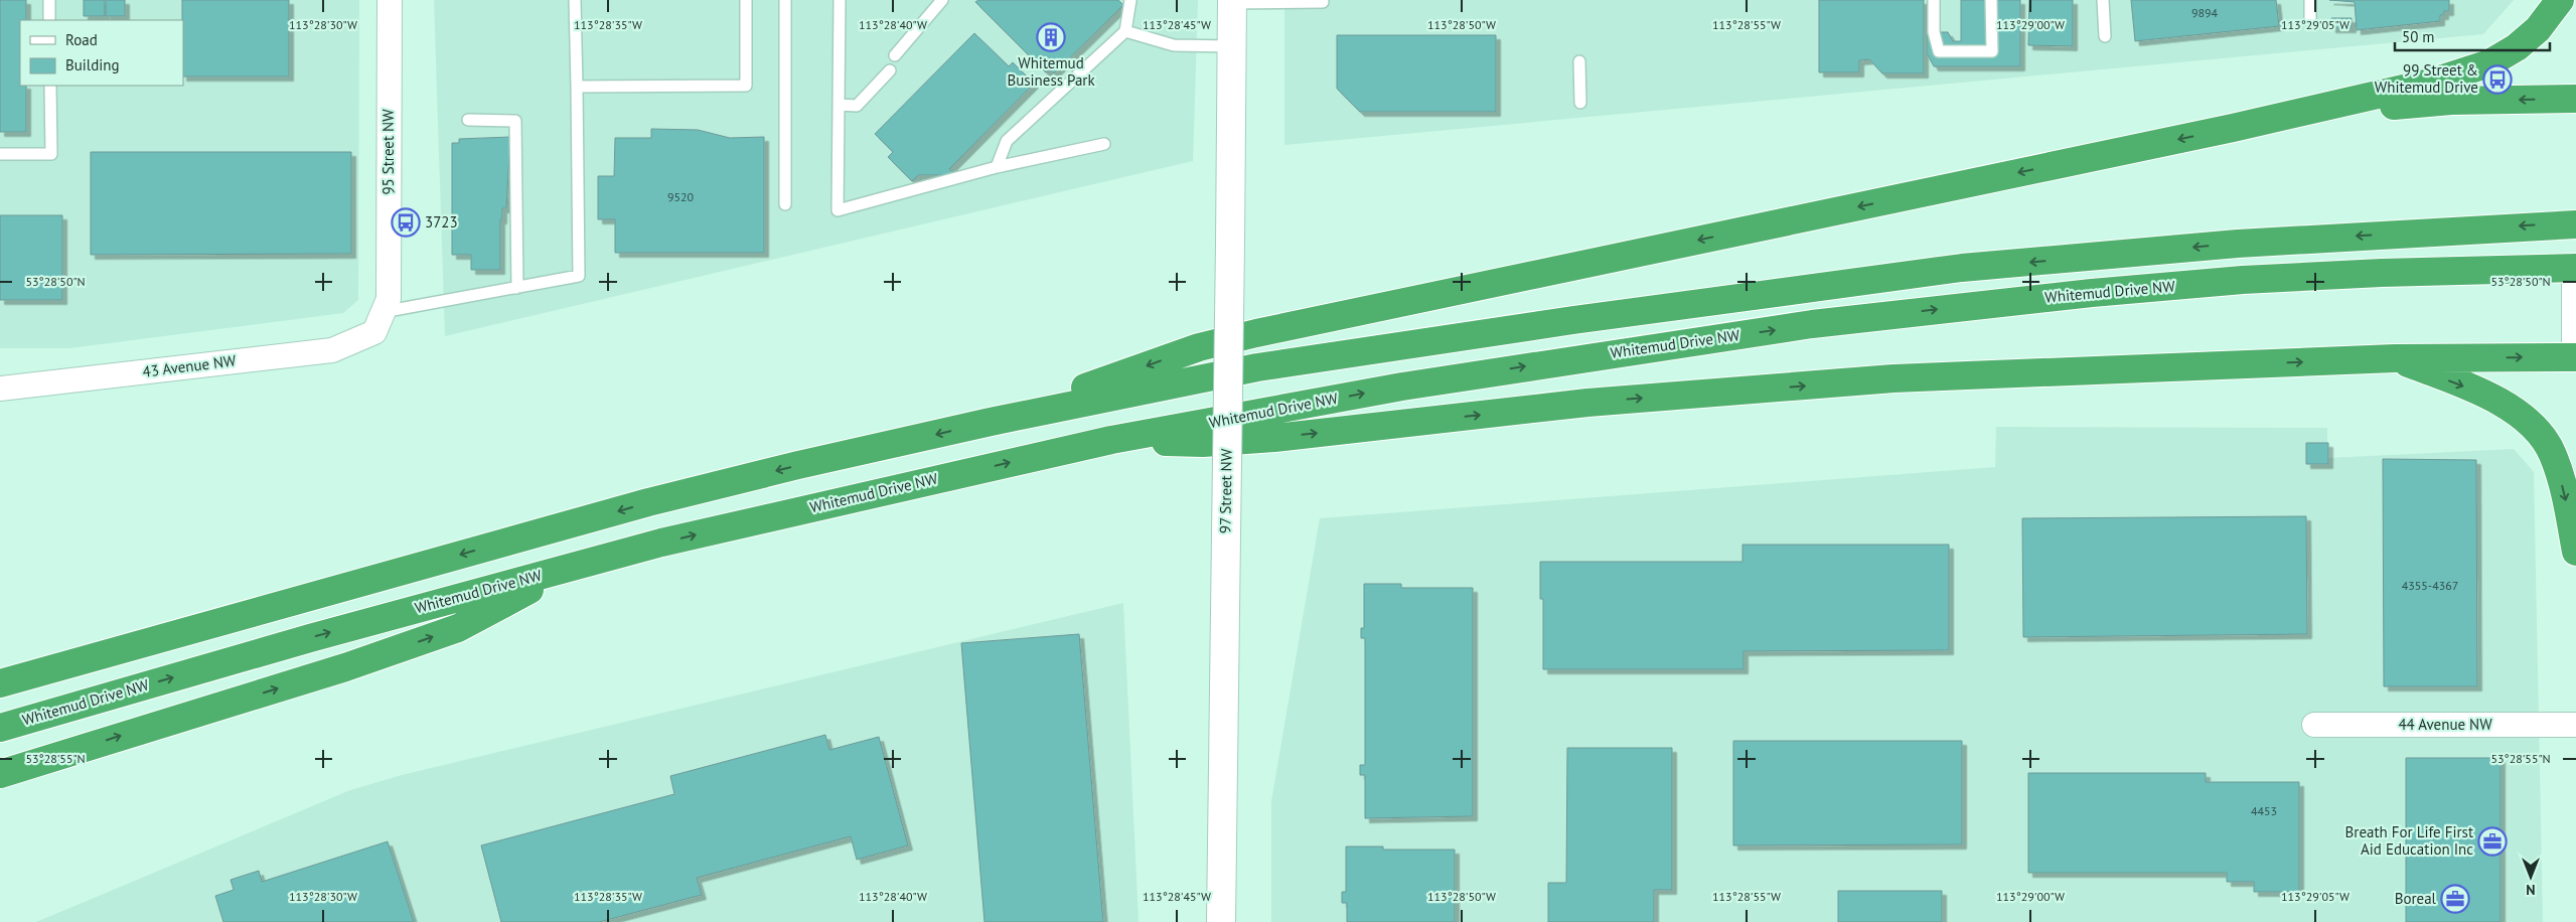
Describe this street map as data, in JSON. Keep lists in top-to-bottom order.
{
  "streets": {
    "highway": ["Whitemud Drive NW"],
    "street": [
      "95 Street NW",
      "43 Avenue NW",
      "97 Street NW",
      "44 Avenue NW"
    ]
  },
  "crossings": [
    ["95 Street NW", "43 Avenue NW"]
  ],
  "places": {
    "building": ["Whitemud Business Park"],
    "bus stop": ["99 Street & Whitemud Drive", "3723"],
    "office": ["Breath For Life First Aid Education Inc", "Boreal"]
  },
  "house_numbers": [
    "9894",
    "9520",
    "4355-4367",
    "4453"
  ],
  "legend": ["Road", "Building"],
  "scale_bar": "50 m",
  "north": "bottom",
  "coordinates": [
    "113°28'30\"W",
    "113°28'35\"W",
    "113°28'40\"W",
    "113°28'45\"W",
    "113°28'50\"W",
    "113°28'55\"W",
    "113°29'00\"W",
    "113°29'05\"W",
    "53°28'50\"N",
    "53°28'55\"N"
  ]
}
